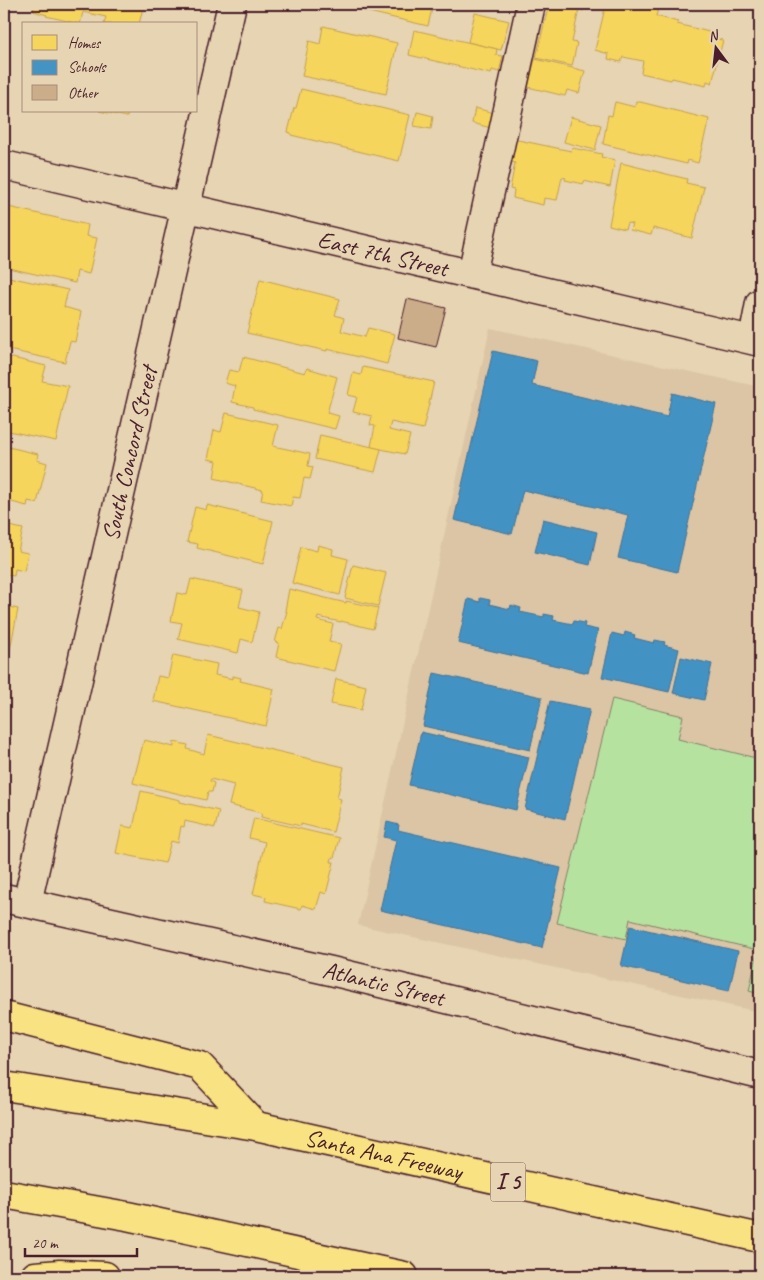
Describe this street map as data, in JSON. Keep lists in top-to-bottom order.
{
  "streets": {
    "highway": ["Santa Ana Freeway", "I 5"],
    "street": ["East 7th Street", "South Concord Street", "Atlantic Street"]
  },
  "crossings": [
    ["East 7th Street", "South Concord Street"],
    ["South Concord Street", "Atlantic Street"]
  ],
  "legend": ["Homes", "Schools", "Other"],
  "scale_bar": "20 m",
  "north": "top"
}
